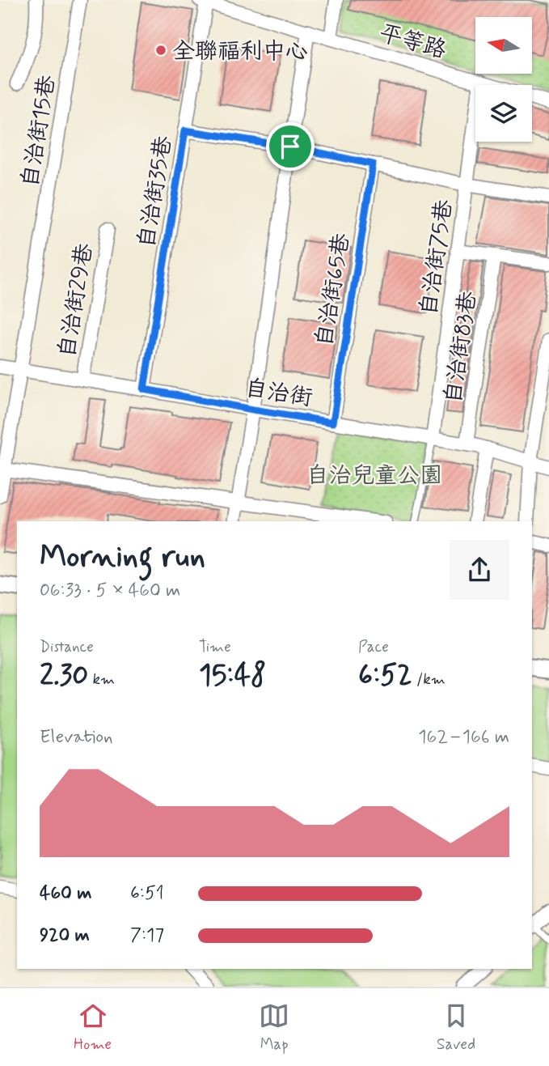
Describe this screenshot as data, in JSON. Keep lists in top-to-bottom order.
{
  "streets": {
    "street": [
      "平等路",
      "自治街15巷",
      "自治街35巷",
      "自治街75巷",
      "自治街65巷",
      "自治街29巷",
      "自治街83巷",
      "自治街"
    ]
  },
  "crossings": [
    ["平等路", "自治街35巷"],
    ["平等路", "自治街75巷"],
    ["自治街15巷", "自治街"],
    ["自治街35巷", "自治街"],
    ["自治街75巷", "自治街"],
    ["自治街65巷", "自治街"],
    ["自治街29巷", "自治街"],
    ["自治街83巷", "自治街"]
  ],
  "parks": ["自治兒童公園"],
  "places": ["全聯福利中心"],
  "north": "left",
  "page": {
    "heading": ["Morning run", "06:33 · 5 × 460 m"],
    "stats": [
      ["Distance", "2.30 km"],
      ["Time", "15:48"],
      ["Pace", "6:52 /km"]
    ],
    "chart": ["Elevation", "162–166 m"],
    "list": [
      {
        "name": "460 m",
        "note": "6:51"
      },
      {
        "name": "920 m",
        "note": "7:17"
      }
    ],
    "tabs": ["Home", "Map", "Saved"]
  }
}
